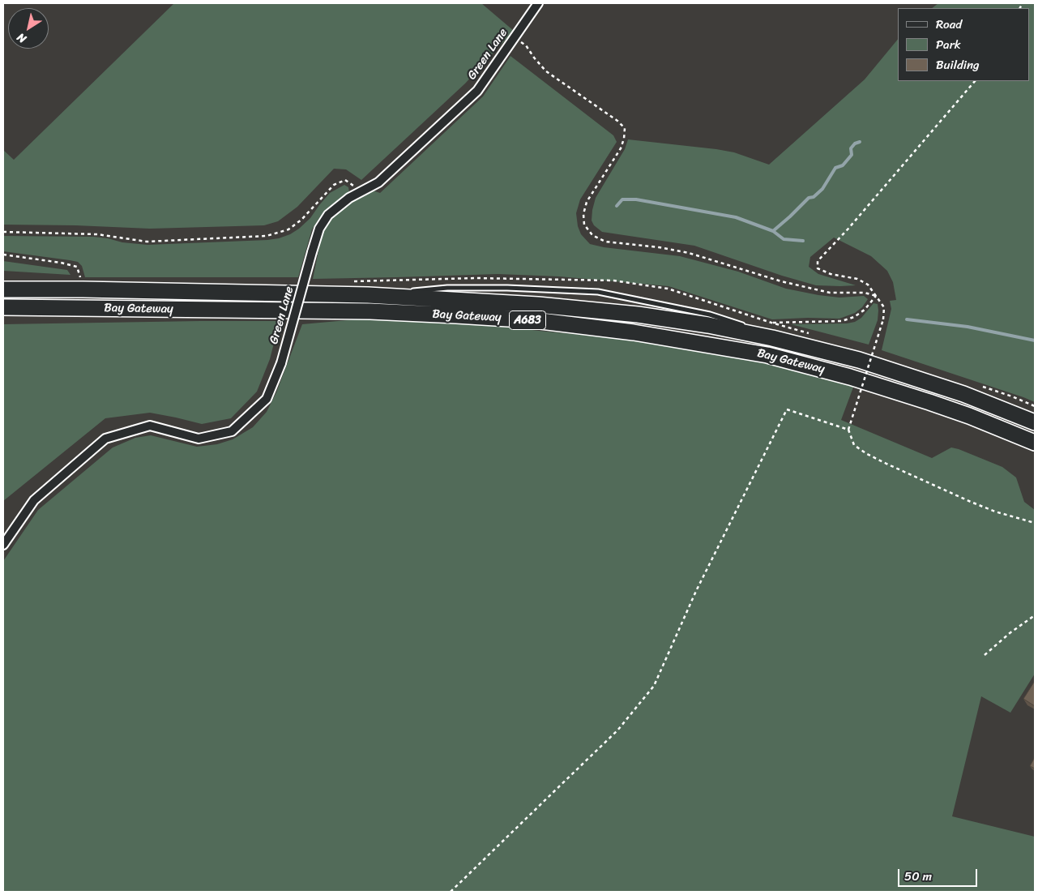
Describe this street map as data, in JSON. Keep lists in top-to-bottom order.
{
  "streets": {
    "highway": ["Bay Gateway", "A683"],
    "street": ["Green Lane"]
  },
  "legend": ["Road", "Park", "Building"],
  "scale_bar": "50 m",
  "north": "bottom left"
}
